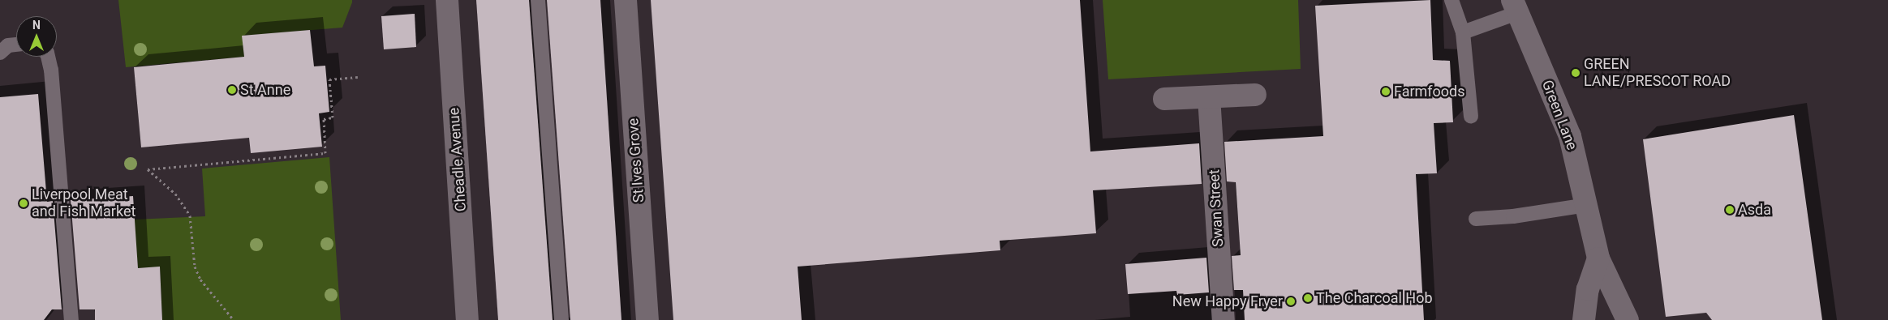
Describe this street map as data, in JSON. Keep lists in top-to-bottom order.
{
  "streets": {
    "street": [
      "Green Lane",
      "Cheadle Avenue",
      "St Ives Grove",
      "Swan Street"
    ]
  },
  "places": [
    "GREEN LANE/PRESCOT ROAD",
    "St Anne",
    "Farmfoods",
    "Liverpool Meat and Fish Market",
    "Asda",
    "The Charcoal Hob",
    "New Happy Fryer"
  ],
  "north": "top"
}
